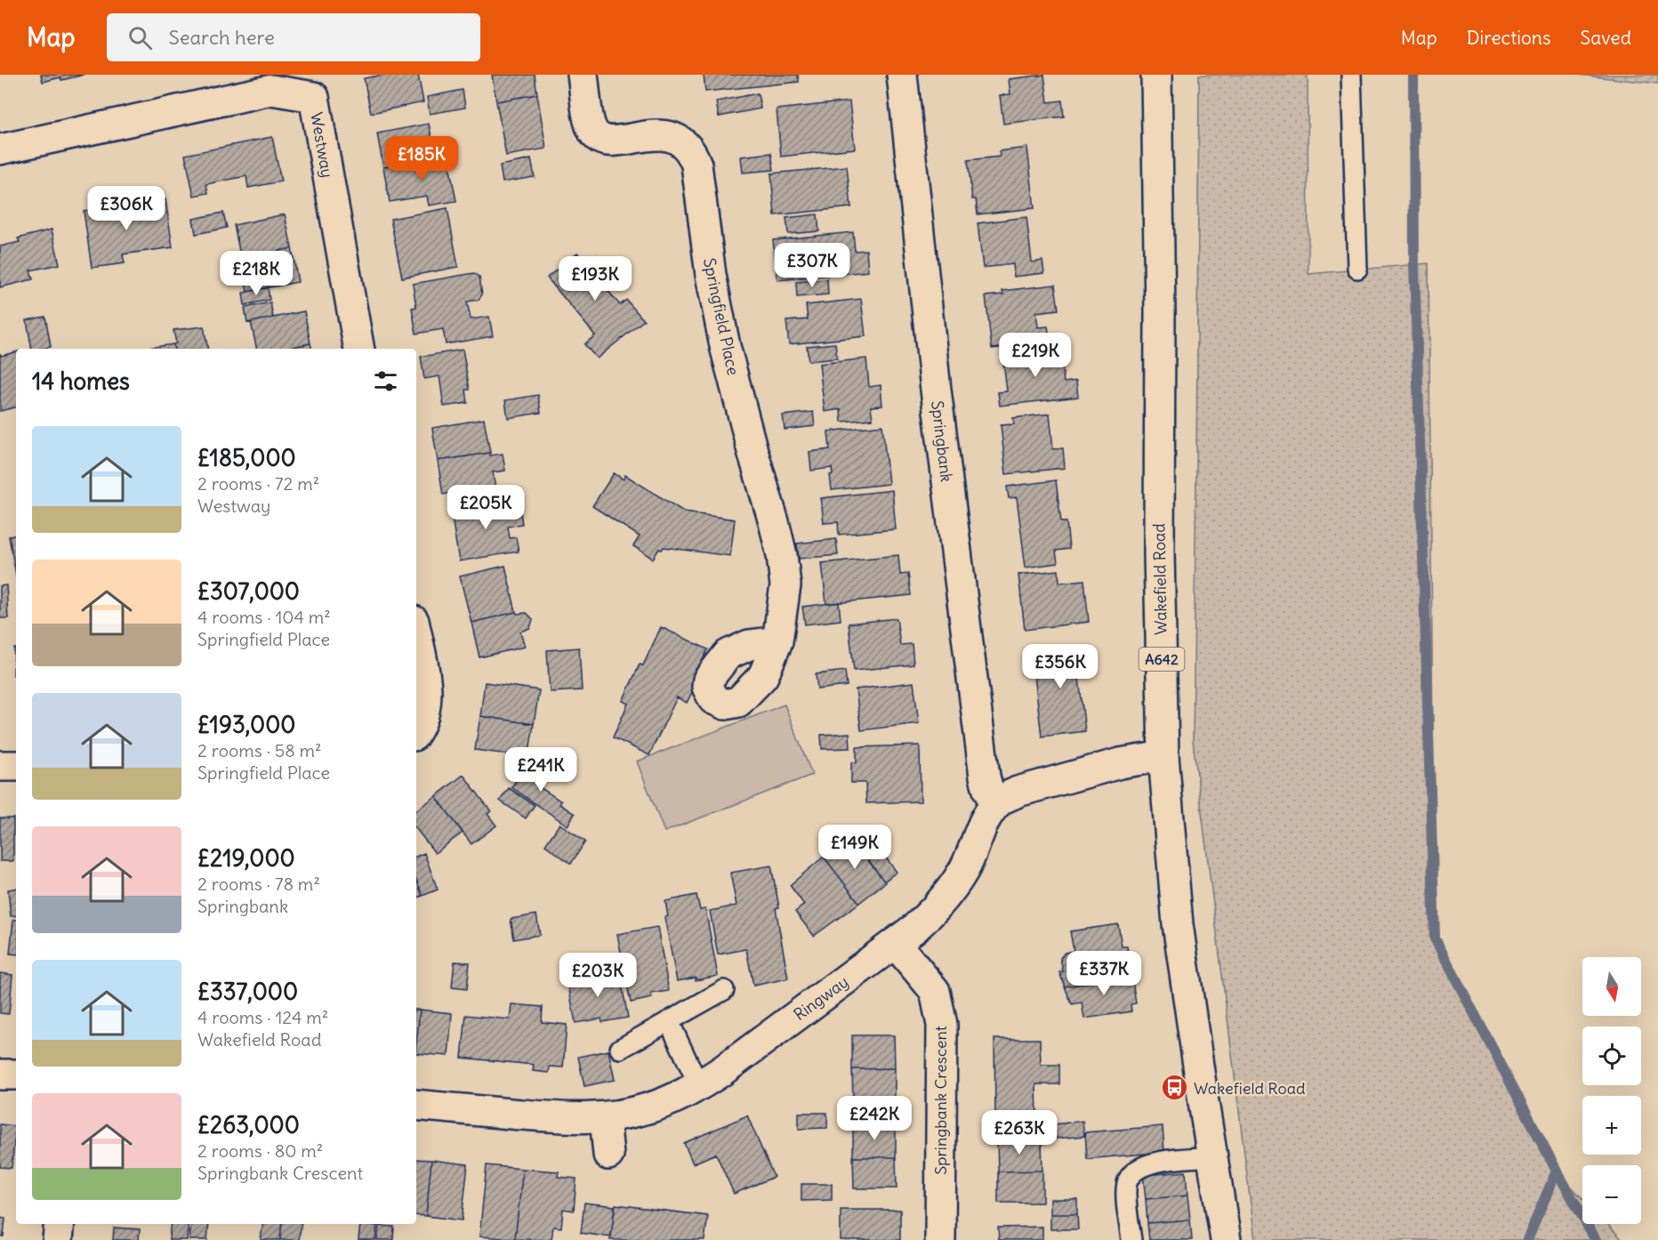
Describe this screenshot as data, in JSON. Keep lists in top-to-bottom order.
{
  "streets": {
    "street": [
      "Westway",
      "Springfield Place",
      "Springbank",
      "Wakefield Road",
      "A642",
      "Ringway",
      "Springbank Crescent"
    ]
  },
  "crossings": [
    ["Springbank", "Ringway"],
    ["Wakefield Road", "Ringway"],
    ["Ringway", "Springbank Crescent"]
  ],
  "places": {
    "bus stop": ["Wakefield Road"]
  },
  "north": "bottom",
  "page": {
    "header": "Map",
    "search": "Search here",
    "nav": ["Map", "Directions", "Saved"],
    "price": [
      "£185K",
      "£306K",
      "£307K",
      "£218K",
      "£193K",
      "£219K",
      "£205K",
      "£356K",
      "£241K",
      "£149K",
      "£337K",
      "£203K",
      "£242K",
      "£263K"
    ],
    "heading": "14 homes",
    "list": [
      {
        "name": "£185,000",
        "note": "2 rooms · 72 m² · Westway"
      },
      {
        "name": "£307,000",
        "note": "4 rooms · 104 m² · Springfield Place"
      },
      {
        "name": "£193,000",
        "note": "2 rooms · 58 m² · Springfield Place"
      },
      {
        "name": "£219,000",
        "note": "2 rooms · 78 m² · Springbank"
      },
      {
        "name": "£337,000",
        "note": "4 rooms · 124 m² · Wakefield Road"
      },
      {
        "name": "£263,000",
        "note": "2 rooms · 80 m² · Springbank Crescent"
      }
    ],
    "map_buttons": ["+", "−"]
  }
}
